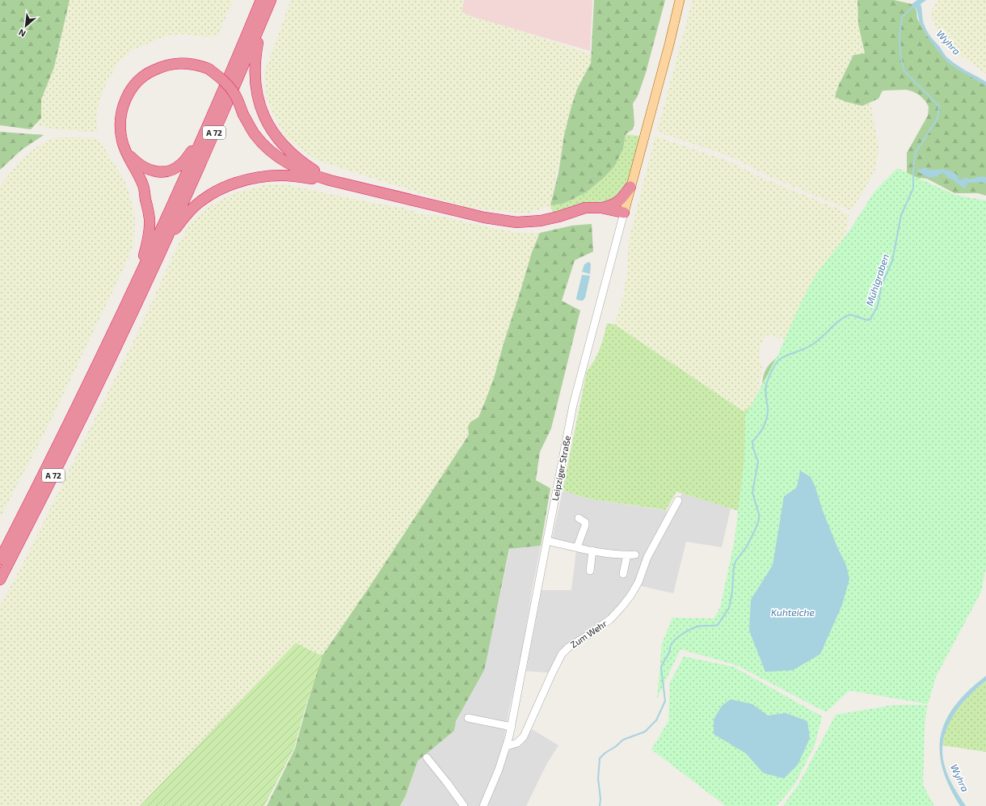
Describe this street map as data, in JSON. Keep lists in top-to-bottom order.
{
  "streets": {
    "highway": ["A 72"],
    "street": ["Leipziger Straße", "Zum Wehr"]
  },
  "crossings": [
    ["Leipziger Straße", "Zum Wehr"]
  ],
  "water": ["Wyhra", "Mühlgraben", "Kuhteiche"],
  "north": "bottom left"
}
